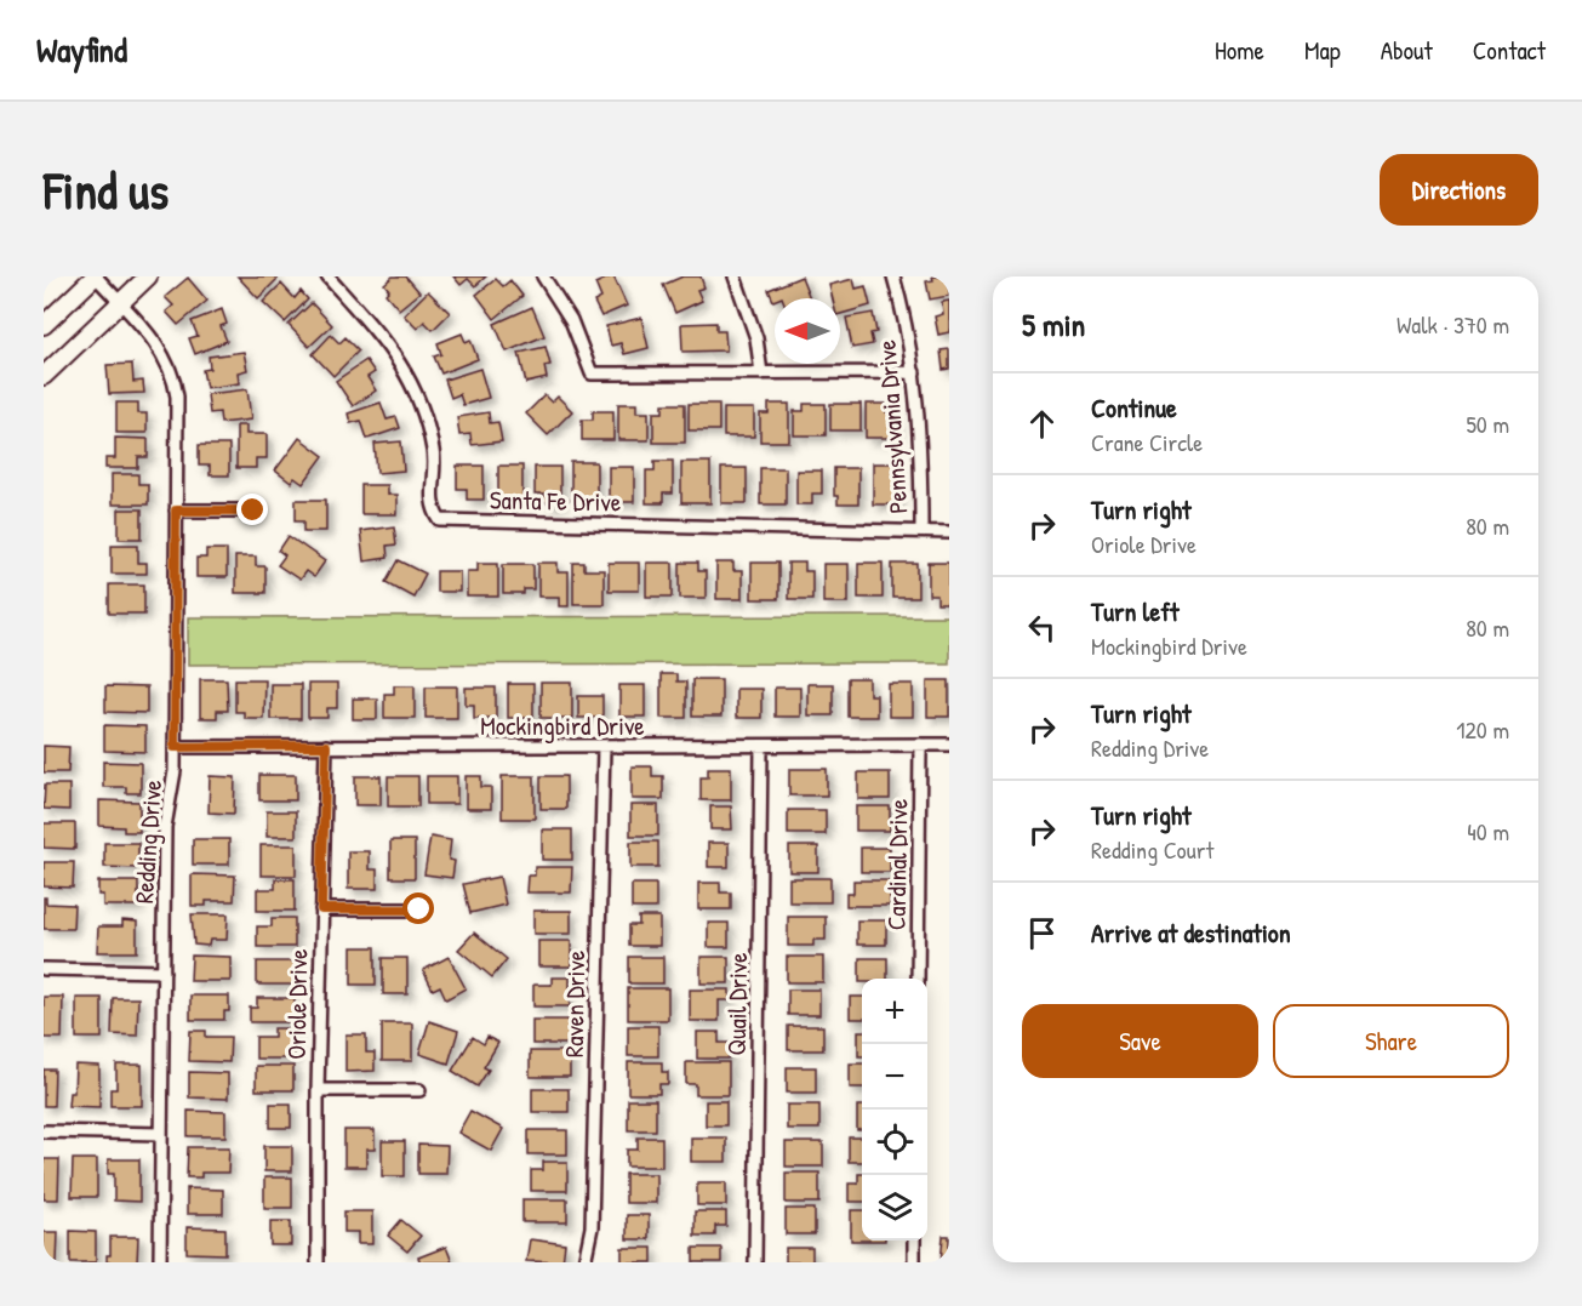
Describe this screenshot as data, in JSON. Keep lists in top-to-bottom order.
{
  "streets": {
    "street": [
      "Pennsylvania Drive",
      "Santa Fe Drive",
      "Mockingbird Drive",
      "Redding Drive",
      "Cardinal Drive",
      "Oriole Drive",
      "Raven Drive",
      "Quail Drive"
    ]
  },
  "crossings": [
    ["Pennsylvania Drive", "Santa Fe Drive"],
    ["Mockingbird Drive", "Redding Drive"],
    ["Mockingbird Drive", "Cardinal Drive"],
    ["Mockingbird Drive", "Oriole Drive"],
    ["Mockingbird Drive", "Raven Drive"],
    ["Mockingbird Drive", "Quail Drive"]
  ],
  "north": "left",
  "page": {
    "header": "Wayfind",
    "nav": [
      "Home",
      "Map",
      "About",
      "Contact"
    ],
    "buttons": [
      "Directions",
      ["Save", "Share"]
    ],
    "title": "Find us",
    "heading": ["5 min", "Walk · 370 m"],
    "list": [
      ["Continue", "Crane Circle", "50 m"],
      ["Turn right", "Oriole Drive", "80 m"],
      ["Turn left", "Mockingbird Drive", "80 m"],
      ["Turn right", "Redding Drive", "120 m"],
      ["Turn right", "Redding Court", "40 m"],
      "Arrive at destination"
    ],
    "map_buttons": ["+", "−"]
  }
}
